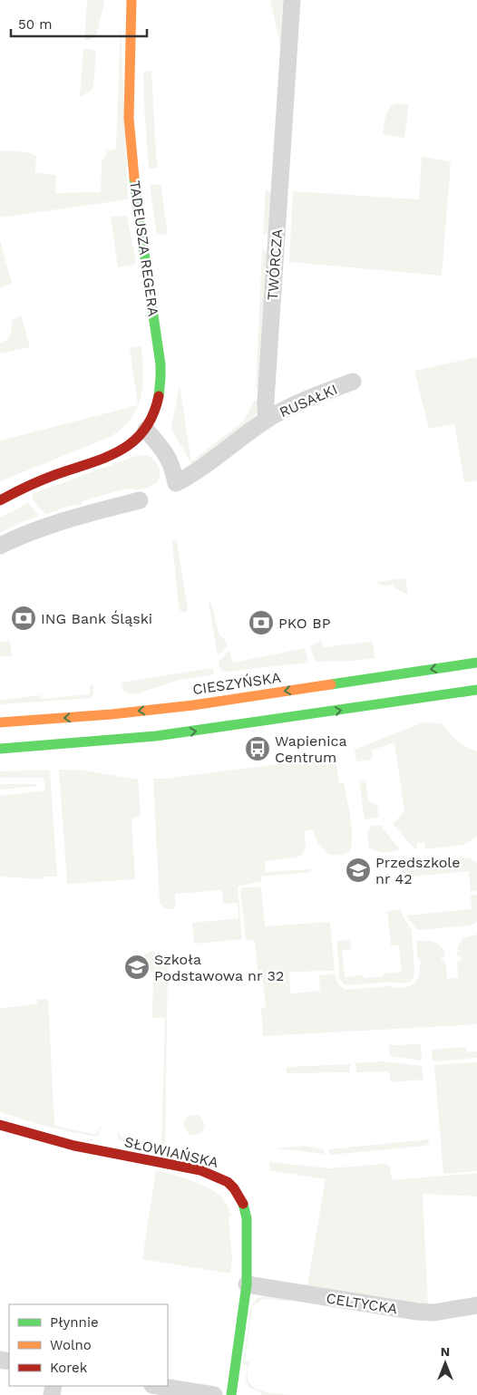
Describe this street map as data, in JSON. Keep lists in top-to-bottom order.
{
  "streets": {
    "street": [
      "TADEUSZA REGERA",
      "TWÓRCZA",
      "RUSAŁKI",
      "CIESZYŃSKA",
      "SŁOWIAŃSKA",
      "CELTYCKA"
    ]
  },
  "crossings": [
    ["TWÓRCZA", "RUSAŁKI"],
    ["SŁOWIAŃSKA", "CELTYCKA"]
  ],
  "places": {
    "bank": ["ING Bank Śląski", "PKO BP"],
    "bus stop": ["Wapienica Centrum"],
    "school or university": ["Przedszkole nr 42", "Szkoła Podstawowa nr 32"]
  },
  "legend": ["Płynnie", "Wolno", "Korek"],
  "scale_bar": "50 m",
  "north": "top"
}
